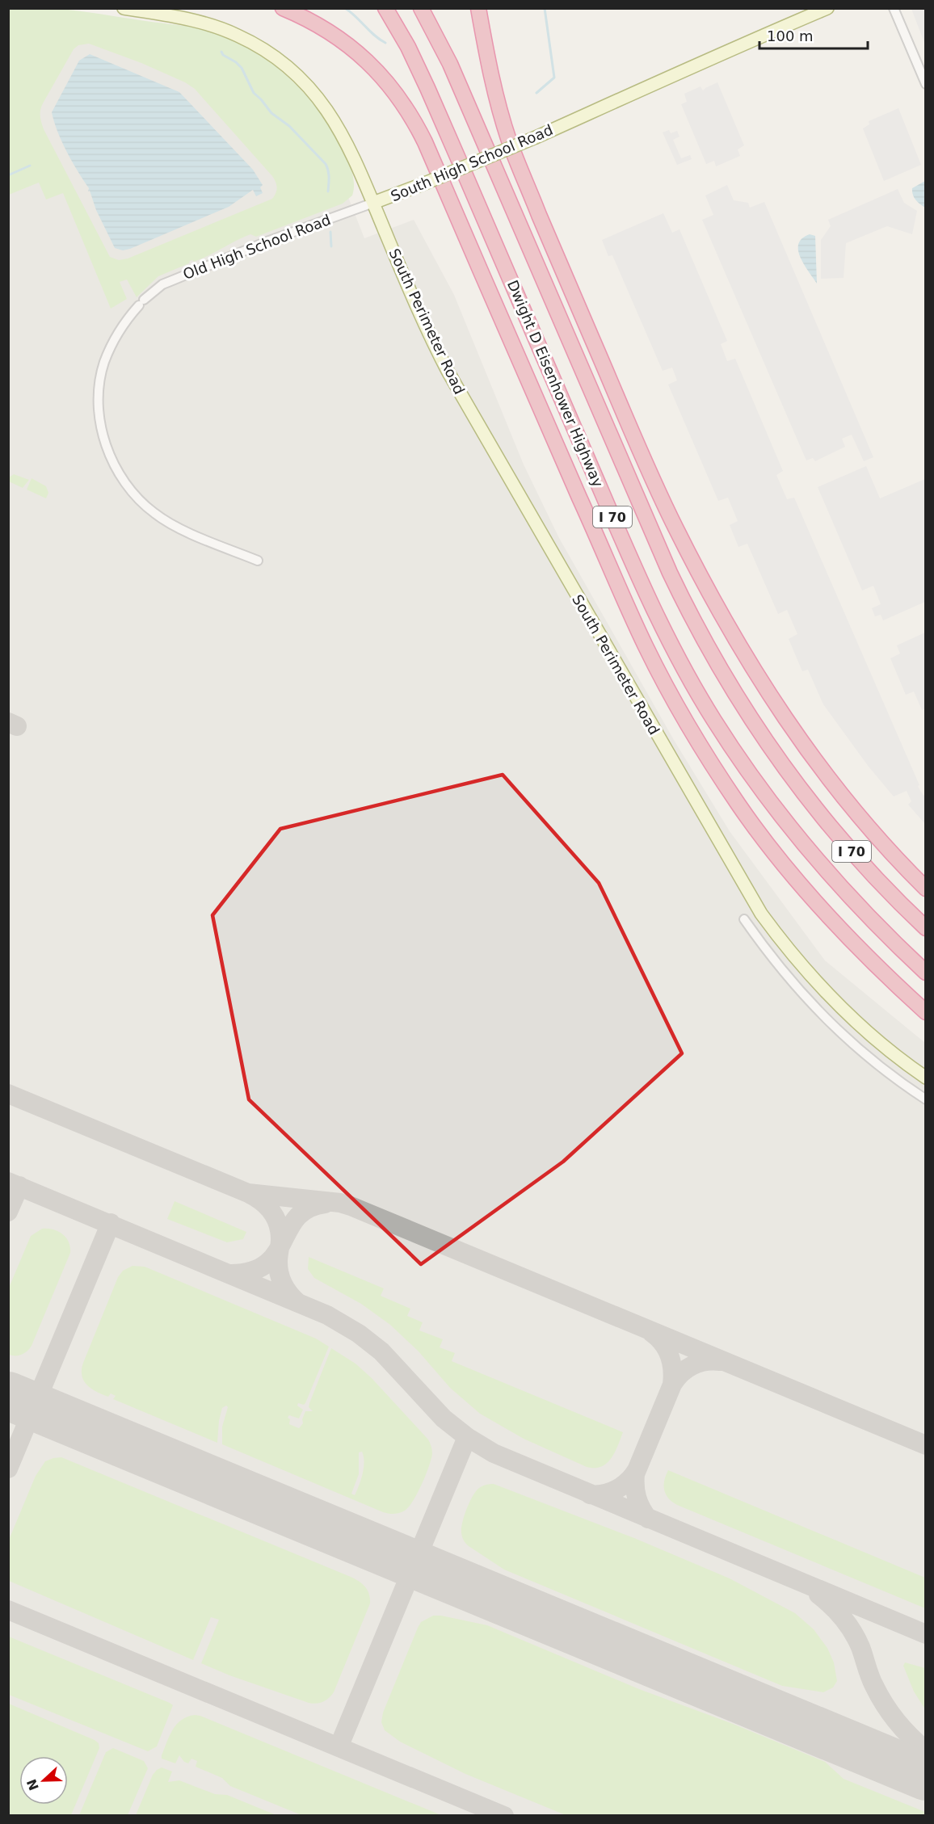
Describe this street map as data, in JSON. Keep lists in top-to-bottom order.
{
  "streets": {
    "highway": ["Dwight D Eisenhower Highway", "I 70"],
    "street": ["South High School Road", "Old High School Road", "South Perimeter Road"]
  },
  "crossings": [
    ["South High School Road", "Old High School Road"],
    ["South High School Road", "South Perimeter Road"],
    ["Old High School Road", "South Perimeter Road"]
  ],
  "scale_bar": "100 m",
  "north": "left"
}
